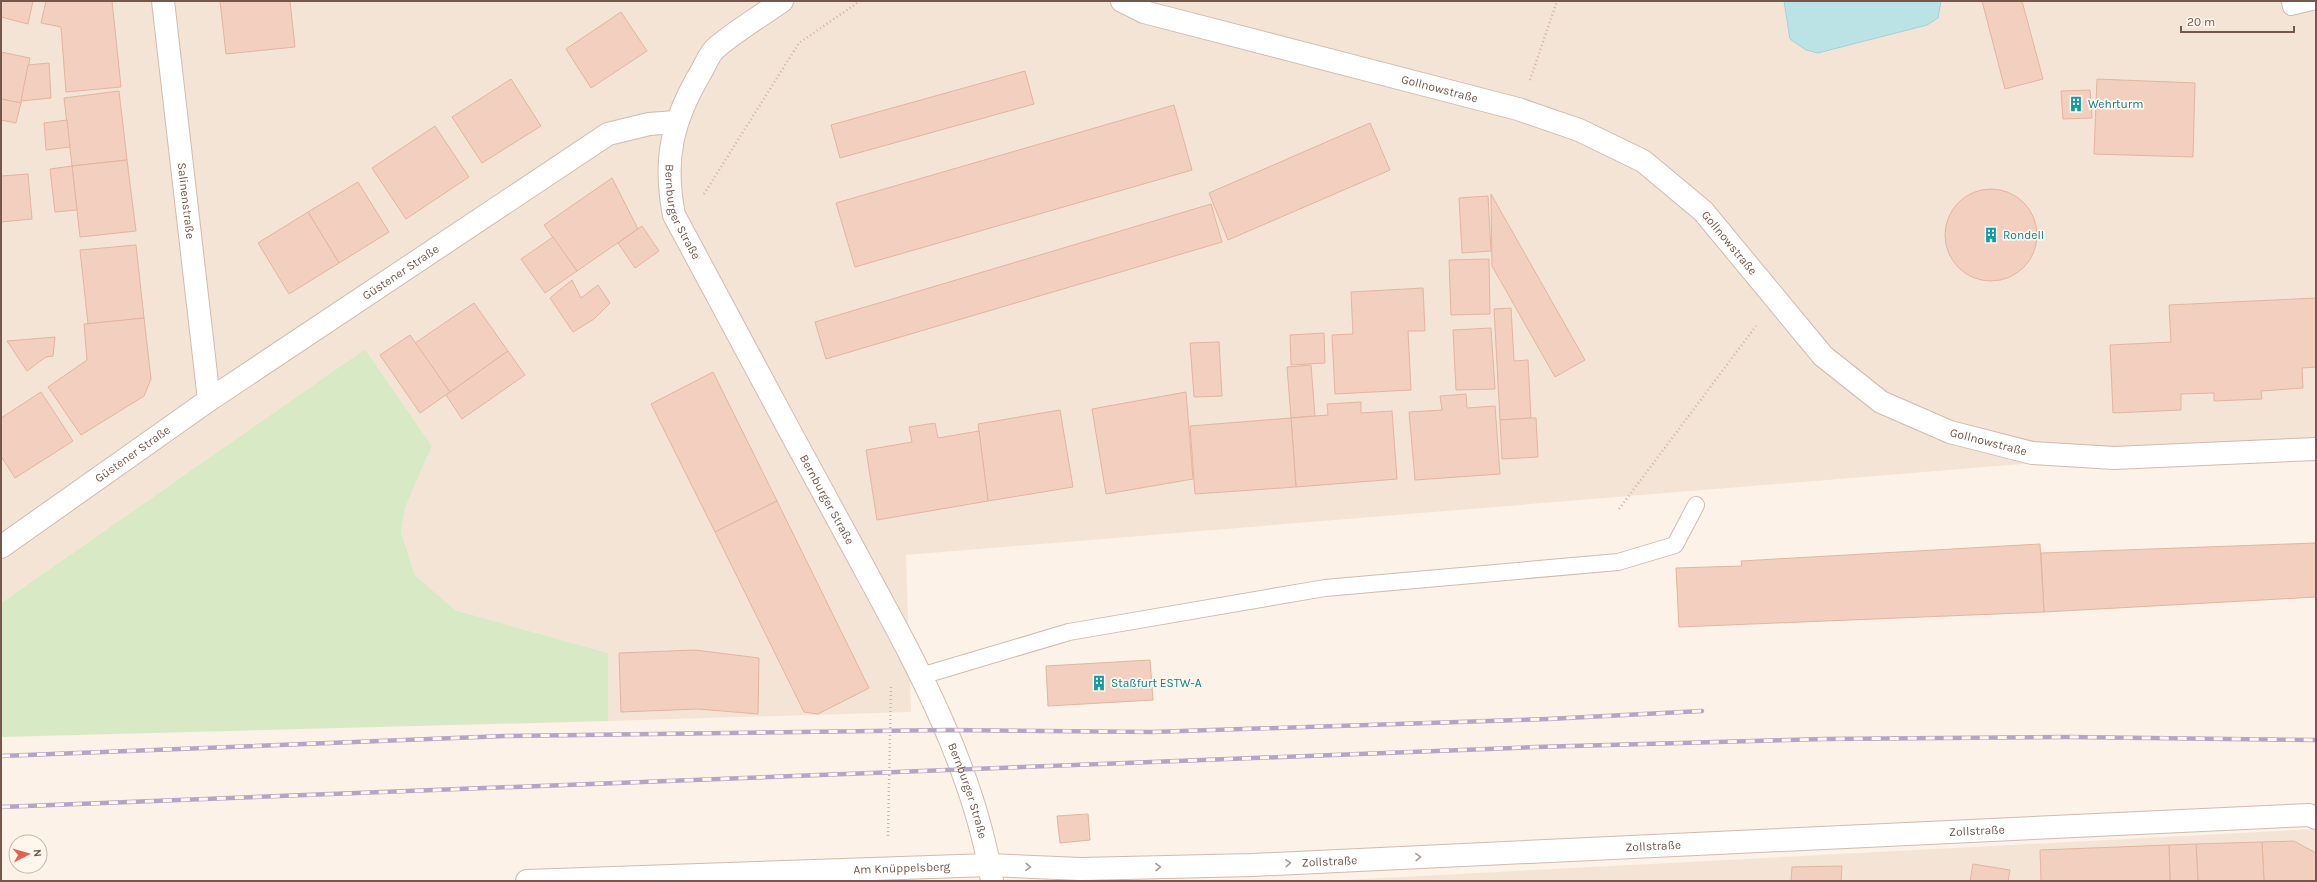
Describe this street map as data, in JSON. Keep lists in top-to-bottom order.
{
  "streets": {
    "street": [
      "Gollnowstraße",
      "Salinenstraße",
      "Bernburger Straße",
      "Güstener Straße",
      "Zollstraße",
      "Am Knüppelsberg"
    ]
  },
  "crossings": [
    ["Salinenstraße", "Güstener Straße"],
    ["Bernburger Straße", "Güstener Straße"],
    ["Bernburger Straße", "Zollstraße"],
    ["Bernburger Straße", "Am Knüppelsberg"],
    ["Zollstraße", "Am Knüppelsberg"]
  ],
  "one_way": ["Zollstraße"],
  "places": {
    "building": ["Wehrturm", "Rondell", "Staßfurt ESTW-A"]
  },
  "scale_bar": "20 m",
  "north": "right"
}
